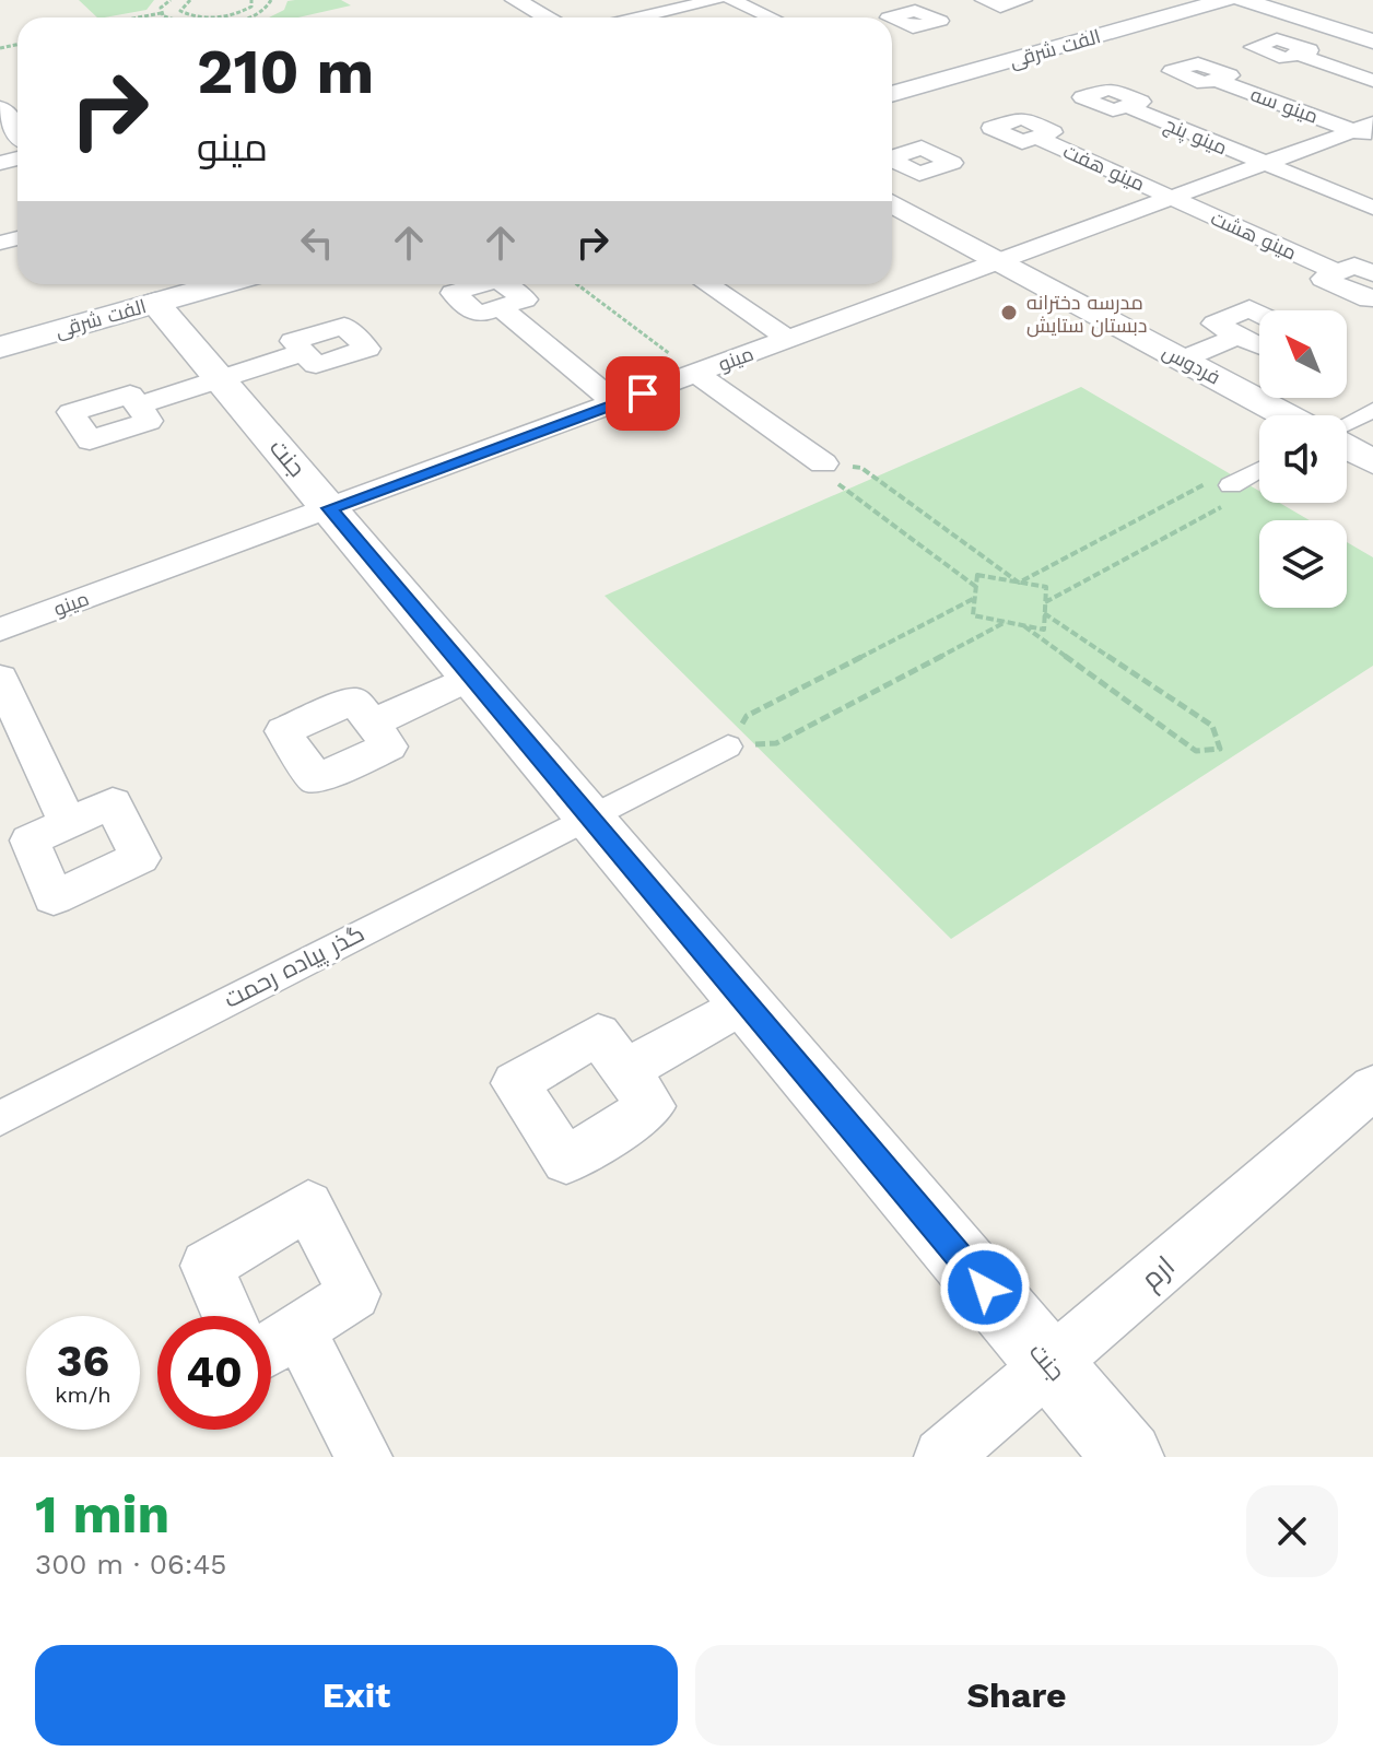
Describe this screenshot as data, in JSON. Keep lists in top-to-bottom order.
{
  "streets": {
    "main road": ["الفت شرقی"],
    "street": [
      "مینو سه",
      "مینو پنج",
      "مینو هفت",
      "مینو هشت",
      "مینو",
      "فردوس",
      "جنت",
      "گذر پیاده رحمت",
      "ارم"
    ]
  },
  "crossings": [
    ["الفت شرقی", "جنت"],
    ["مینو سه", "مینو"],
    ["مینو پنج", "مینو"],
    ["مینو هفت", "مینو هشت"],
    ["مینو هفت", "مینو"],
    ["مینو هشت", "مینو"],
    ["مینو", "فردوس"],
    ["مینو", "جنت"],
    ["جنت", "گذر پیاده رحمت"],
    ["جنت", "ارم"]
  ],
  "places": ["مدرسه دخترانه دبستان ستایش"],
  "north": "top left",
  "page": {
    "turn": ["210 m", "مینو"],
    "speed": "36 km/h",
    "limit": "40",
    "heading": ["1 min", "300 m · 06:45"],
    "buttons": ["Exit", "Share"]
  }
}
